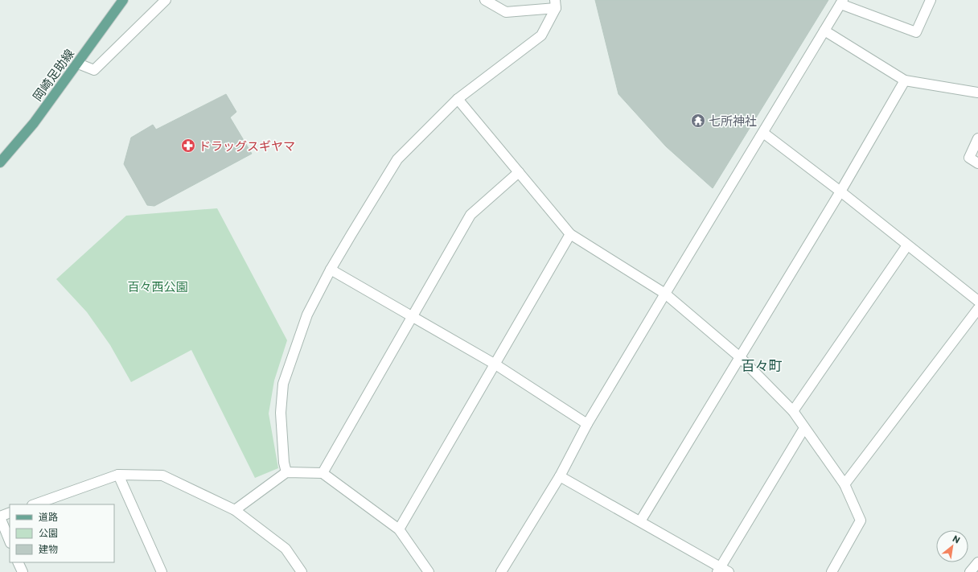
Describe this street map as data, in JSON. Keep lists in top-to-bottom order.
{
  "streets": {
    "main road": ["岡崎足助線"]
  },
  "districts": ["百々町"],
  "parks": ["百々西公園"],
  "places": {
    "temple": ["七所神社"],
    "pharmacy": ["ドラッグスギヤマ"]
  },
  "legend": ["道路", "公園", "建物"],
  "north": "top right"
}
